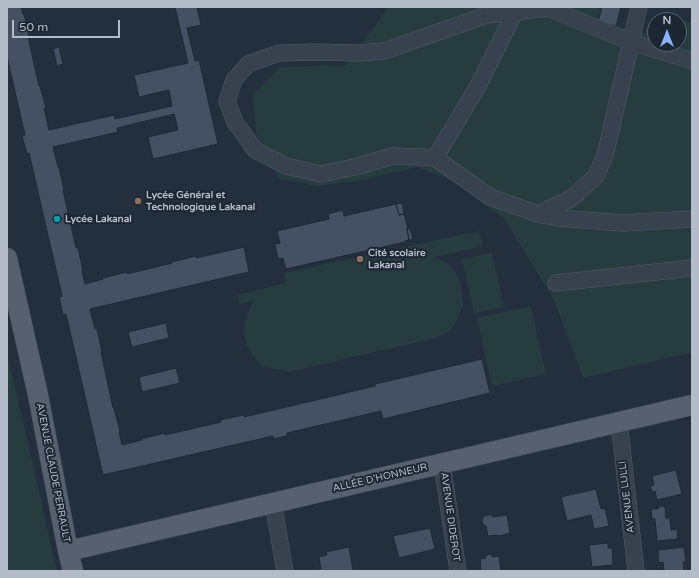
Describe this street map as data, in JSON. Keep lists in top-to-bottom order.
{
  "streets": {
    "main road": ["AVENUE CLAUDE PERRAULT", "ALLÉE D'HONNEUR"],
    "street": ["AVENUE LULLI", "AVENUE DIDEROT"]
  },
  "crossings": [
    ["AVENUE CLAUDE PERRAULT", "ALLÉE D'HONNEUR"],
    ["ALLÉE D'HONNEUR", "AVENUE LULLI"],
    ["ALLÉE D'HONNEUR", "AVENUE DIDEROT"]
  ],
  "places": ["Lycée Général et Technologique Lakanal", "Lycée Lakanal", "Cité scolaire Lakanal"],
  "scale_bar": "50 m",
  "north": "top"
}
